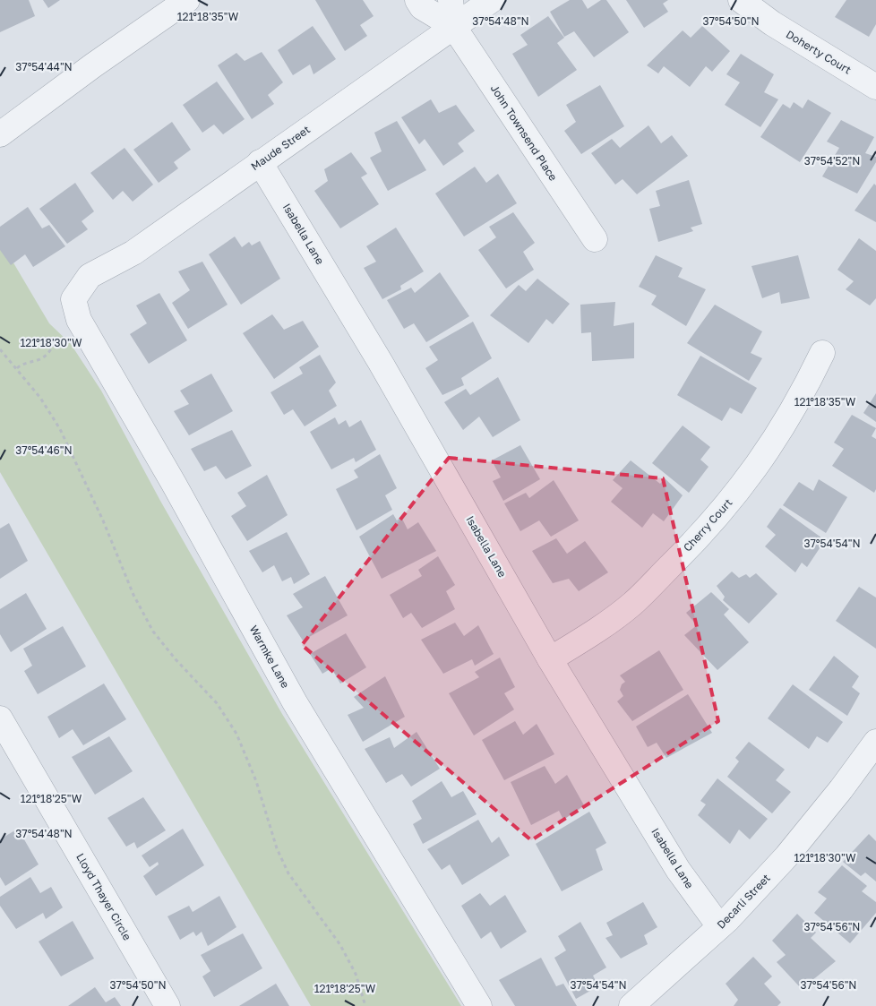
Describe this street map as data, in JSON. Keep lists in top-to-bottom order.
{
  "streets": {
    "street": [
      "Doherty Court",
      "John Townsend Place",
      "Maude Street",
      "Isabella Lane",
      "Cherry Court",
      "Warmke Lane",
      "Lloyd Thayer Circle",
      "Decarli Street"
    ]
  },
  "crossings": [
    ["John Townsend Place", "Maude Street"],
    ["Maude Street", "Isabella Lane"],
    ["Maude Street", "Warmke Lane"],
    ["Isabella Lane", "Cherry Court"],
    ["Isabella Lane", "Decarli Street"]
  ],
  "coordinates": [
    "121°18'35\"W",
    "37°54'48\"N",
    "37°54'50\"N",
    "37°54'44\"N",
    "37°54'52\"N",
    "121°18'30\"W",
    "37°54'46\"N",
    "37°54'54\"N",
    "121°18'25\"W",
    "37°54'56\"N"
  ]
}
